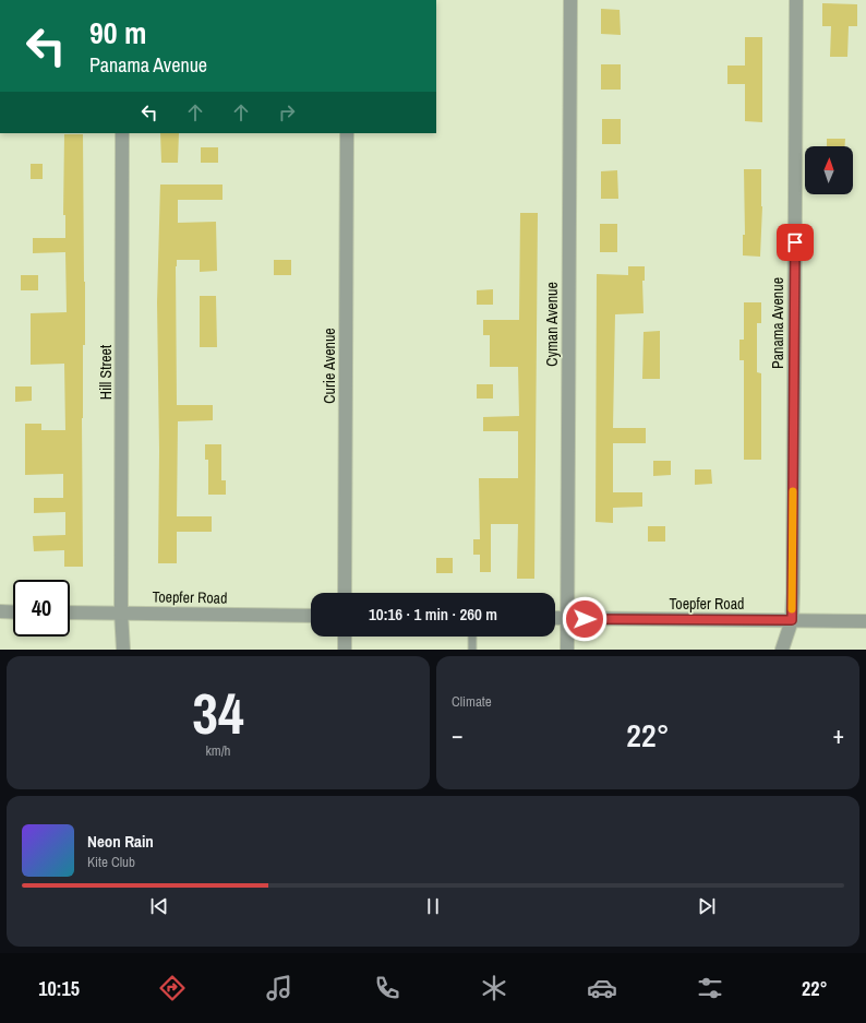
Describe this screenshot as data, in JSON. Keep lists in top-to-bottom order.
{
  "streets": {
    "street": [
      "Panama Avenue",
      "Cyman Avenue",
      "Curie Avenue",
      "Hill Street",
      "Toepfer Road"
    ]
  },
  "crossings": [
    ["Panama Avenue", "Toepfer Road"],
    ["Cyman Avenue", "Toepfer Road"],
    ["Hill Street", "Toepfer Road"]
  ],
  "north": "top",
  "page": {
    "turn": ["90 m", "Panama Avenue"],
    "limit": "40",
    "trip": "10:16 · 1 min · 260 m",
    "tile": [
      ["34", "km/h"],
      "Climate"
    ],
    "heat": ["−", "22°", "+"],
    "song": ["Neon Rain", "Kite Club"],
    "tabs": ["10:15", "22°"]
  }
}
